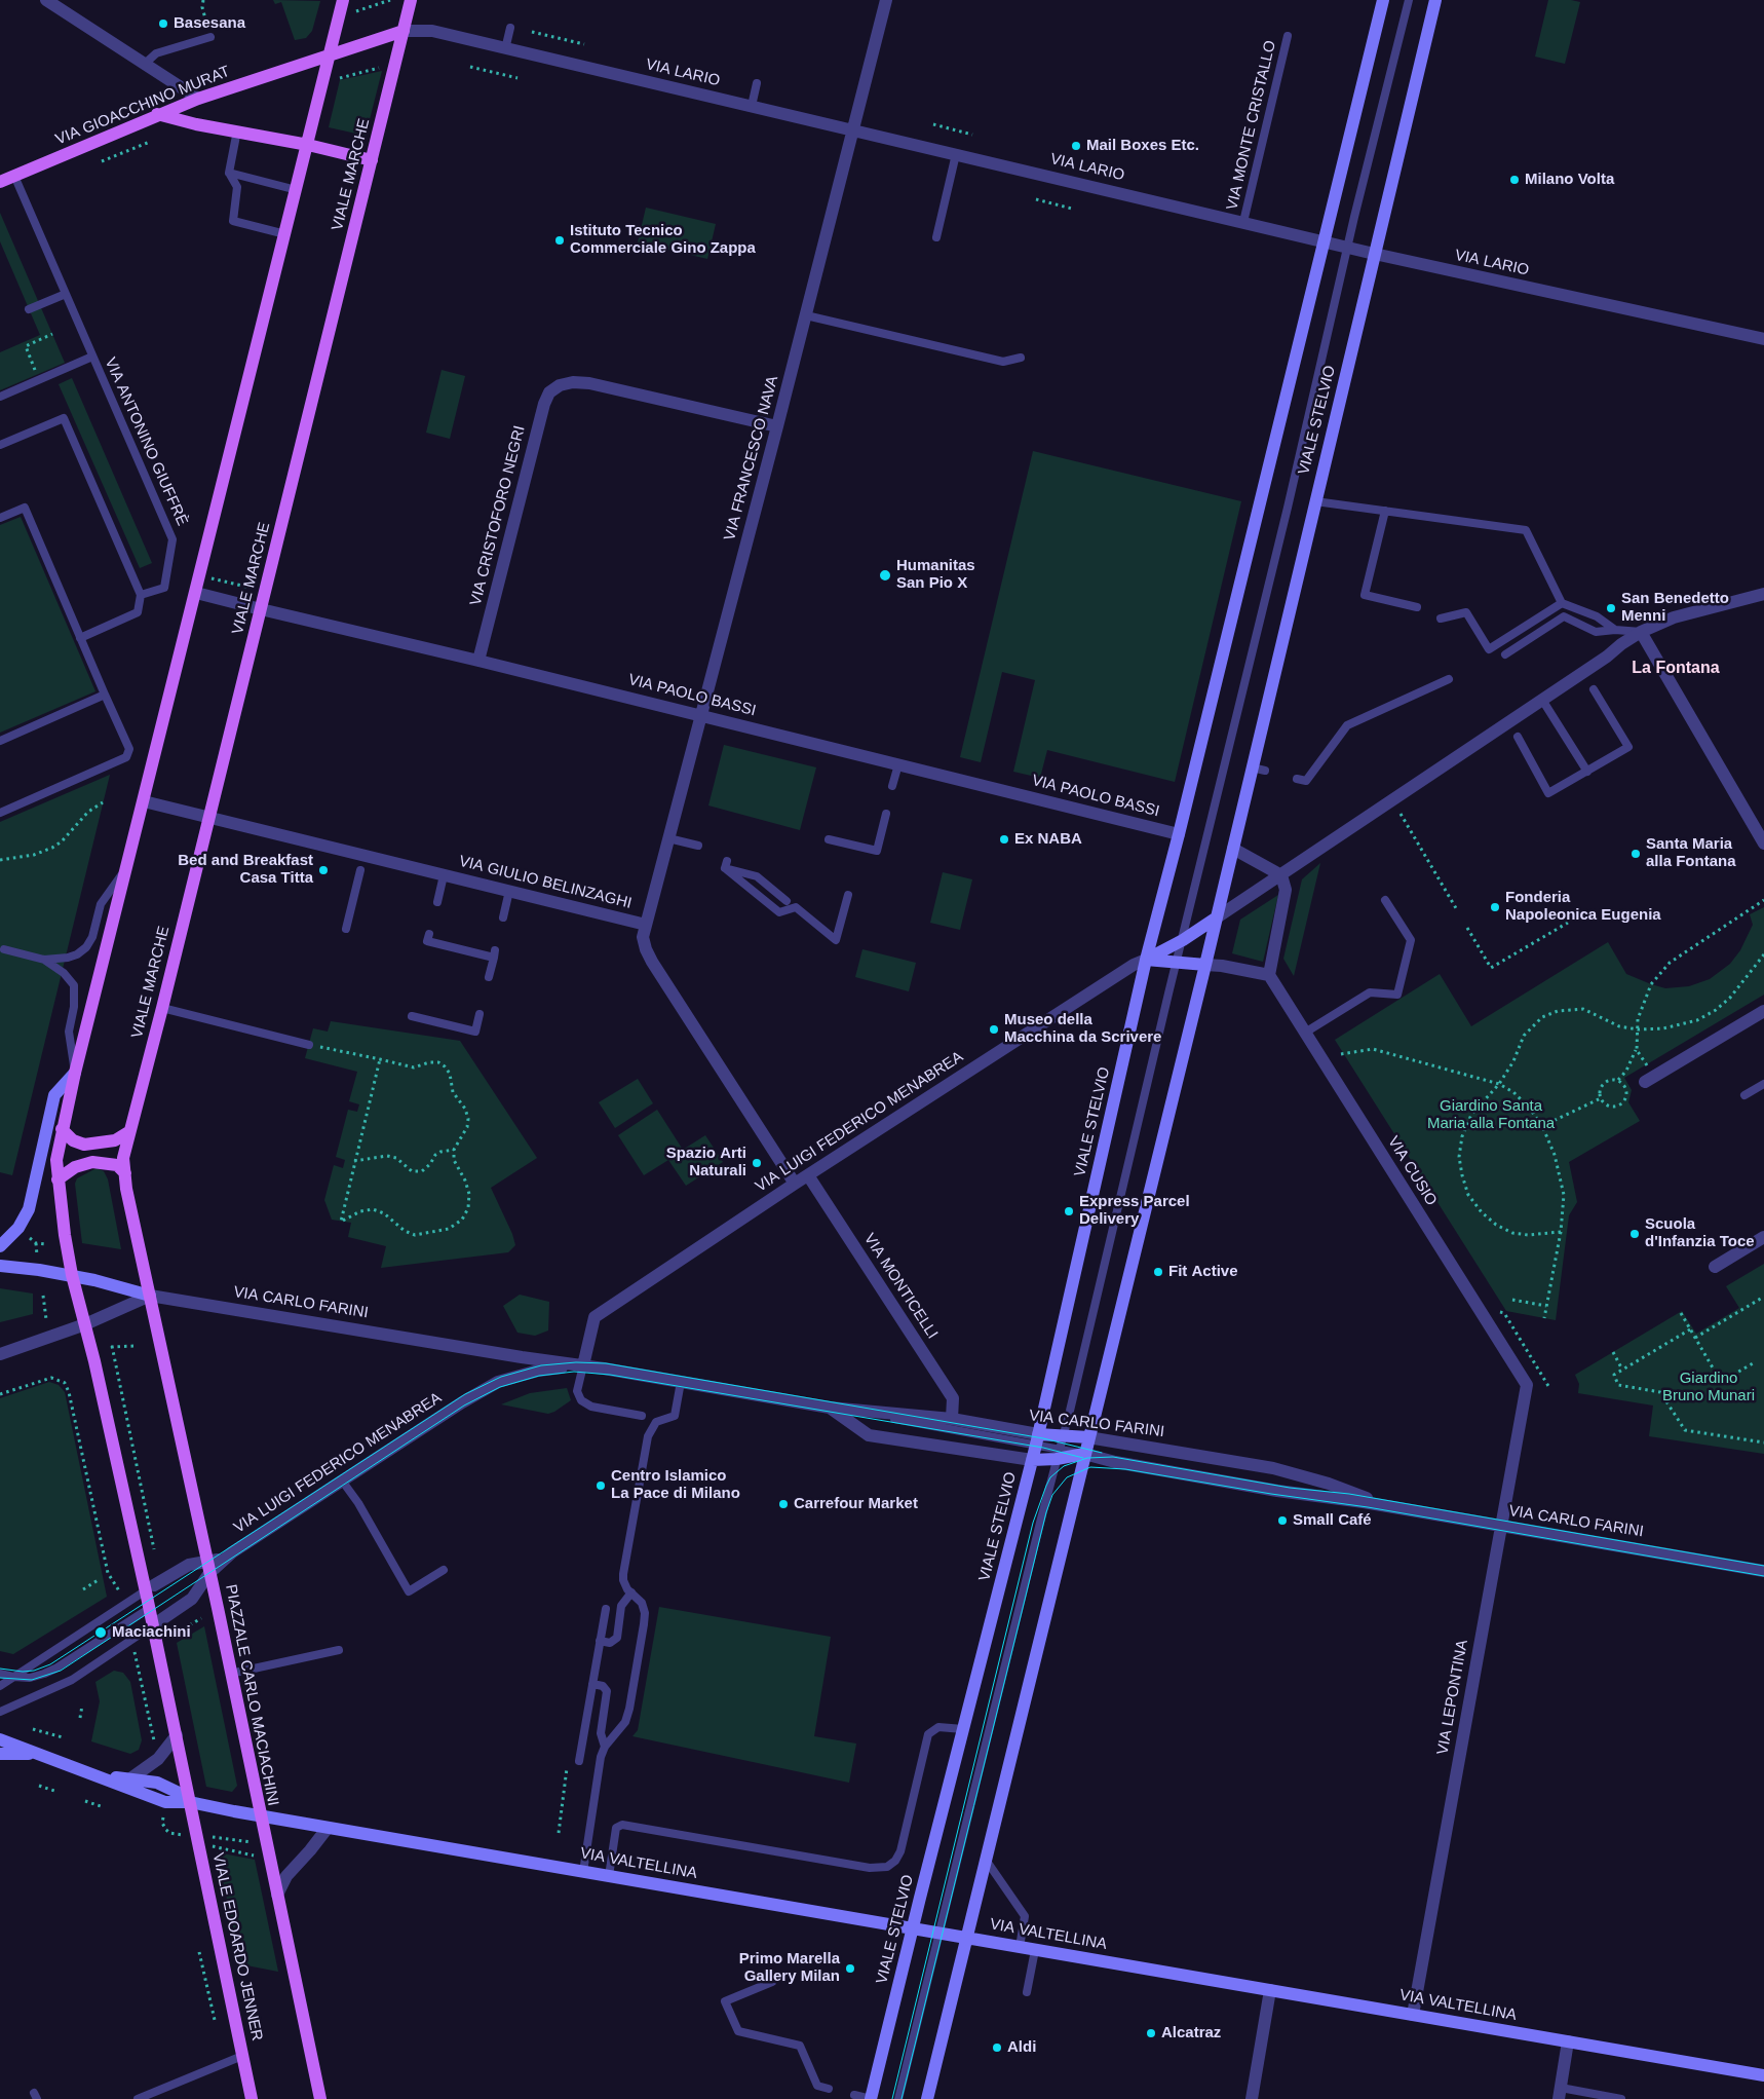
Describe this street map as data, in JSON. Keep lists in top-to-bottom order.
{
  "streets": {
    "main road": [
      "VIA GIOACCHINO MURAT",
      "VIALE MARCHE",
      "VIALE STELVIO",
      "VIA CARLO FARINI",
      "PIAZZALE CARLO MACIACHINI",
      "VIA VALTELLINA",
      "VIALE EDOARDO JENNER"
    ],
    "street": [
      "VIA LARIO",
      "VIA FRANCESCO NAVA",
      "VIA CRISTOFORO NEGRI",
      "VIA PAOLO BASSI",
      "VIA GIULIO BELINZAGHI",
      "VIA LUIGI FEDERICO MENABREA",
      "VIA CUSIO",
      "VIA MONTICELLI",
      "VIA LEPONTINA"
    ],
    "lane": ["VIA MONTE CRISTALLO", "VIA ANTONINO GIUFFRÈ"]
  },
  "crossings": [
    ["VIA LARIO", "VIA MONTE CRISTALLO"],
    ["VIA LARIO", "VIALE MARCHE"],
    ["VIA LARIO", "VIALE STELVIO"],
    ["VIA LARIO", "VIA FRANCESCO NAVA"],
    ["VIA GIOACCHINO MURAT", "VIA ANTONINO GIUFFRÈ"],
    ["VIALE MARCHE", "VIA PAOLO BASSI"],
    ["VIALE MARCHE", "VIA GIULIO BELINZAGHI"],
    ["VIALE MARCHE", "PIAZZALE CARLO MACIACHINI"],
    ["VIALE STELVIO", "VIA PAOLO BASSI"],
    ["VIALE STELVIO", "VIA LUIGI FEDERICO MENABREA"],
    ["VIALE STELVIO", "VIA CARLO FARINI"],
    ["VIALE STELVIO", "VIA VALTELLINA"],
    ["VIA FRANCESCO NAVA", "VIA CRISTOFORO NEGRI"],
    ["VIA FRANCESCO NAVA", "VIA PAOLO BASSI"],
    ["VIA FRANCESCO NAVA", "VIA GIULIO BELINZAGHI"],
    ["VIA CRISTOFORO NEGRI", "VIA PAOLO BASSI"],
    ["VIA GIULIO BELINZAGHI", "VIA LUIGI FEDERICO MENABREA"],
    ["VIA LUIGI FEDERICO MENABREA", "VIA MONTICELLI"],
    ["VIA LUIGI FEDERICO MENABREA", "VIA CARLO FARINI"],
    ["VIA LUIGI FEDERICO MENABREA", "PIAZZALE CARLO MACIACHINI"],
    ["VIA CUSIO", "VIA LEPONTINA"],
    ["VIA MONTICELLI", "VIA CARLO FARINI"],
    ["VIA CARLO FARINI", "PIAZZALE CARLO MACIACHINI"],
    ["VIA CARLO FARINI", "VIA LEPONTINA"],
    ["PIAZZALE CARLO MACIACHINI", "VIA VALTELLINA"],
    ["PIAZZALE CARLO MACIACHINI", "VIALE EDOARDO JENNER"],
    ["VIA LEPONTINA", "VIA VALTELLINA"]
  ],
  "districts": ["La Fontana"],
  "parks": ["Giardino Santa Maria alla Fontana", "Giardino Bruno Munari"],
  "places": [
    "Basesana",
    "Mail Boxes Etc.",
    "Milano Volta",
    "Istituto Tecnico Commerciale Gino Zappa",
    "Humanitas San Pio X",
    "San Benedetto Menni",
    "Ex NABA",
    "Santa Maria alla Fontana",
    "Bed and Breakfast Casa Titta",
    "Fonderia Napoleonica Eugenia",
    "Museo della Macchina da Scrivere",
    "Spazio Arti Naturali",
    "Express Parcel Delivery",
    "Scuola d'Infanzia Toce",
    "Fit Active",
    "Centro Islamico La Pace di Milano",
    "Carrefour Market",
    "Small Café",
    "Maciachini",
    "Primo Marella Gallery Milan",
    "Alcatraz",
    "Aldi"
  ]
}
